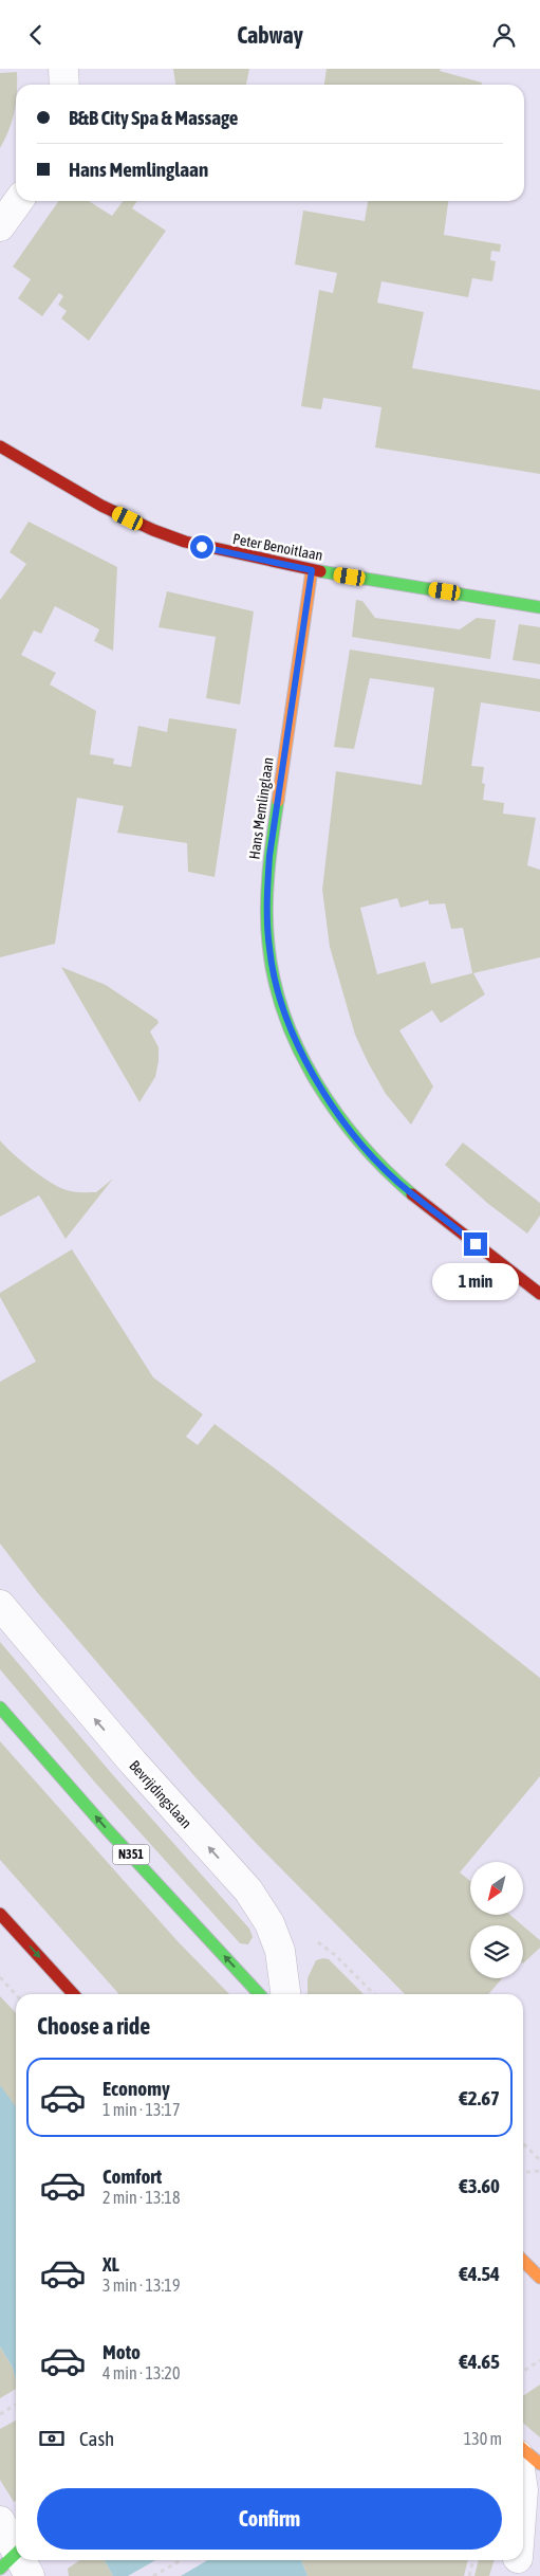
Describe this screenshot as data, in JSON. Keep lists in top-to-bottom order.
{
  "streets": {
    "street": [
      "Peter Benoitlaan",
      "Hans Memlinglaan",
      "Bevrijdingslaan",
      "N351"
    ]
  },
  "crossings": [
    ["Peter Benoitlaan", "Hans Memlinglaan"]
  ],
  "north": "bottom left",
  "page": {
    "header": "Cabway",
    "banner": ["B&B City Spa & Massage", "Hans Memlinglaan"],
    "bubble": "1 min",
    "heading": "Choose a ride",
    "list": [
      {
        "name": "Economy",
        "note": "1 min · 13:17",
        "value": "€2.67"
      },
      {
        "name": "Comfort",
        "note": "2 min · 13:18",
        "value": "€3.60"
      },
      {
        "name": "XL",
        "note": "3 min · 13:19",
        "value": "€4.54"
      },
      {
        "name": "Moto",
        "note": "4 min · 13:20",
        "value": "€4.65"
      }
    ],
    "pay": ["Cash", "130 m"],
    "buttons": "Confirm"
  }
}
